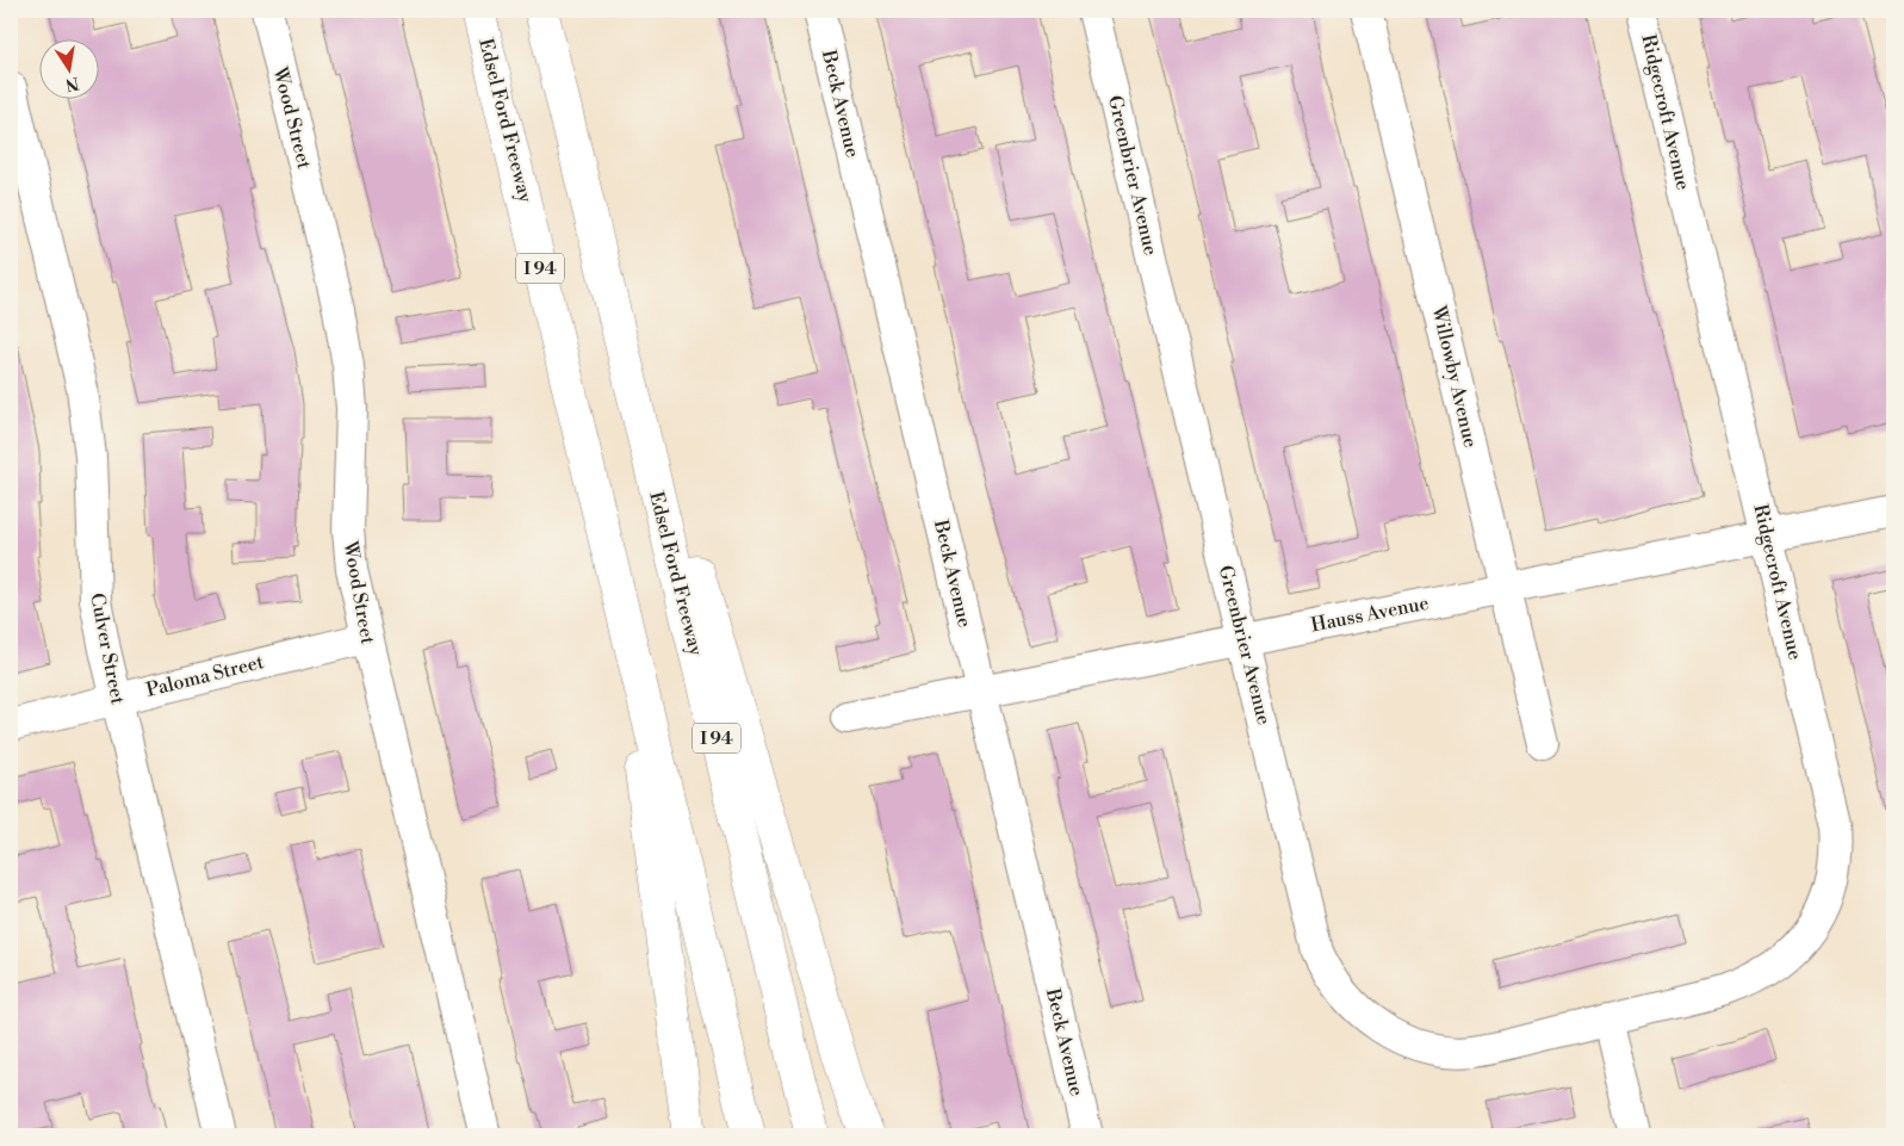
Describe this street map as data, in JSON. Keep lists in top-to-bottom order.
{
  "streets": {
    "highway": ["Edsel Ford Freeway", "I 94"],
    "street": [
      "Beck Avenue",
      "Ridgecroft Avenue",
      "Wood Street",
      "Greenbrier Avenue",
      "Willowby Avenue",
      "Hauss Avenue",
      "Culver Street",
      "Paloma Street"
    ]
  },
  "crossings": [
    ["Beck Avenue", "Hauss Avenue"],
    ["Ridgecroft Avenue", "Greenbrier Avenue"],
    ["Ridgecroft Avenue", "Hauss Avenue"],
    ["Wood Street", "Paloma Street"],
    ["Greenbrier Avenue", "Hauss Avenue"],
    ["Willowby Avenue", "Hauss Avenue"],
    ["Culver Street", "Paloma Street"]
  ],
  "north": "bottom"
}
